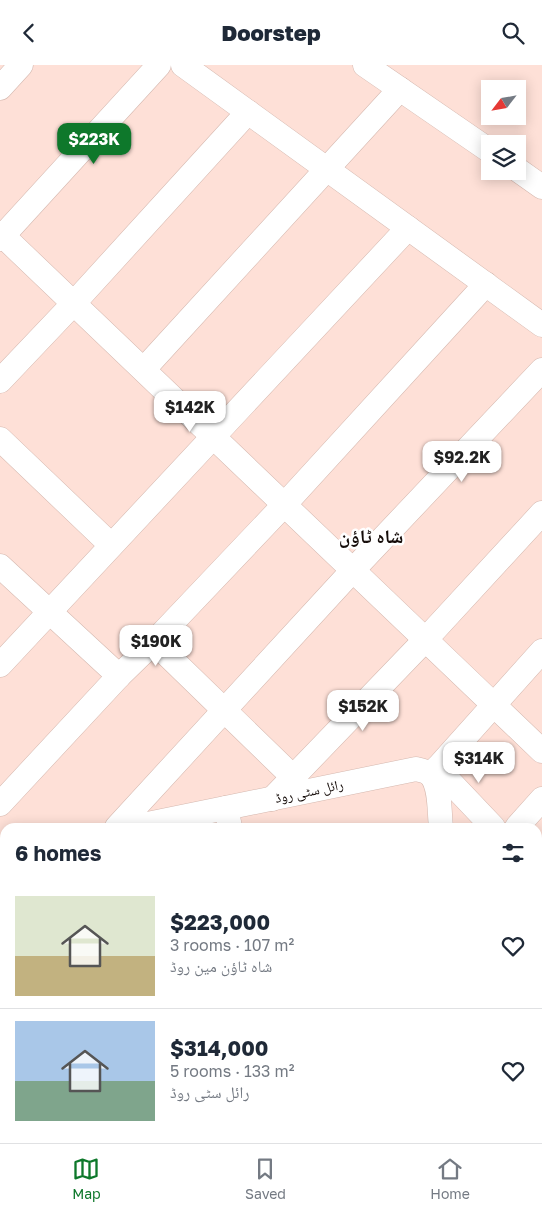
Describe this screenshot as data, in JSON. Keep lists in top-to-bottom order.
{
  "streets": {
    "street": ["رائل سٹی روڈ"]
  },
  "districts": ["شاہ ٹاؤن"],
  "north": "bottom left",
  "page": {
    "header": "Doorstep",
    "price": [
      "$223K",
      "$142K",
      "$92.2K",
      "$190K",
      "$152K",
      "$314K"
    ],
    "heading": "6 homes",
    "list": [
      {
        "name": "$223,000",
        "note": "3 rooms · 107 m² · شاہ ٹاؤن مین روڈ"
      },
      {
        "name": "$314,000",
        "note": "5 rooms · 133 m² · رائل سٹی روڈ"
      }
    ],
    "tabs": ["Map", "Saved", "Home"]
  }
}
